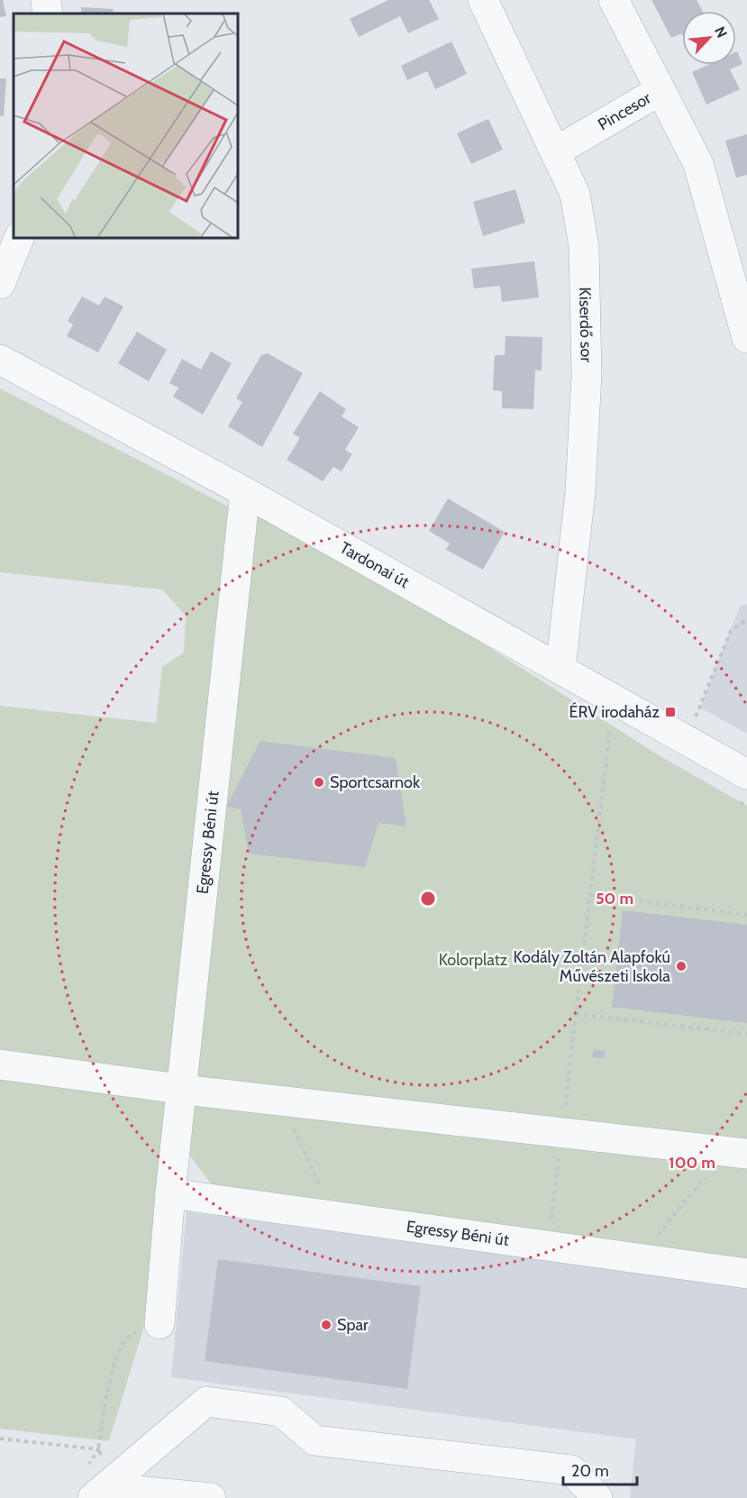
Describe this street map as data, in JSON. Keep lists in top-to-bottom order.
{
  "streets": {
    "street": [
      "Pincesor",
      "Kiserdő sor",
      "Tardonai út",
      "Egressy Béni út"
    ]
  },
  "crossings": [
    ["Pincesor", "Kiserdő sor"],
    ["Kiserdő sor", "Tardonai út"],
    ["Tardonai út", "Egressy Béni út"]
  ],
  "parks": ["Kolorplatz"],
  "places": {
    "transit": ["ÉRV irodaház"],
    "other": ["Sportcsarnok", "Kodály Zoltán Alapfokú Művészeti Iskola", "Spar"]
  },
  "scale_bar": "20 m",
  "north": "top right",
  "rings": ["50 m", "100 m"]
}
